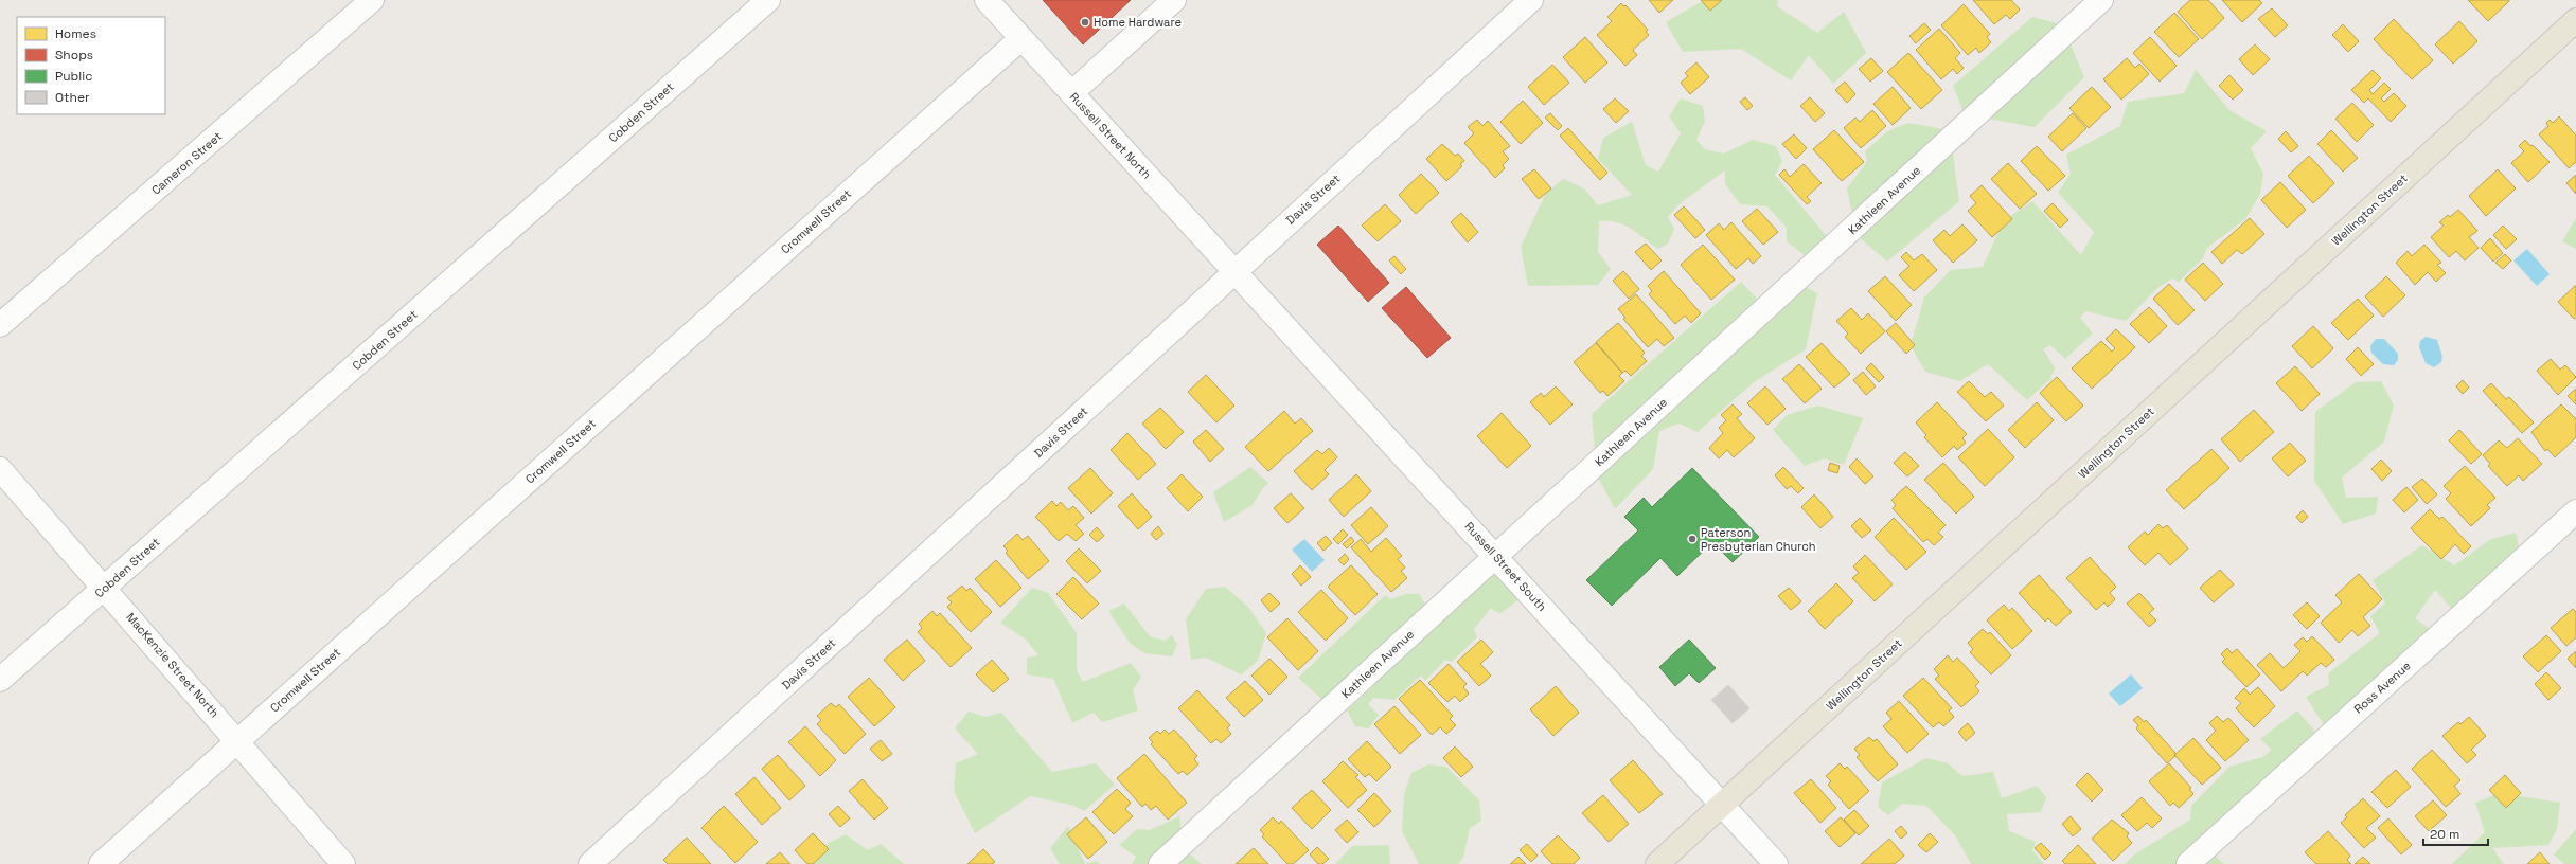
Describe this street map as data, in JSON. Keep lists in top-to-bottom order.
{
  "streets": {
    "main road": ["Wellington Street"],
    "street": [
      "Cobden Street",
      "Russell Street North",
      "Cameron Street",
      "Davis Street",
      "Kathleen Avenue",
      "Cromwell Street",
      "Russell Street South",
      "MacKenzie Street North",
      "Ross Avenue"
    ]
  },
  "crossings": [
    ["Cobden Street", "MacKenzie Street North"],
    ["Russell Street North", "Davis Street"],
    ["Russell Street North", "Cromwell Street"],
    ["Russell Street North", "Russell Street South"],
    ["Davis Street", "Russell Street South"],
    ["Kathleen Avenue", "Russell Street South"],
    ["Wellington Street", "Russell Street South"],
    ["Cromwell Street", "MacKenzie Street North"]
  ],
  "places": ["Home Hardware", "Paterson Presbyterian Church"],
  "legend": [
    "Homes",
    "Shops",
    "Public",
    "Other"
  ],
  "scale_bar": "20 m"
}
